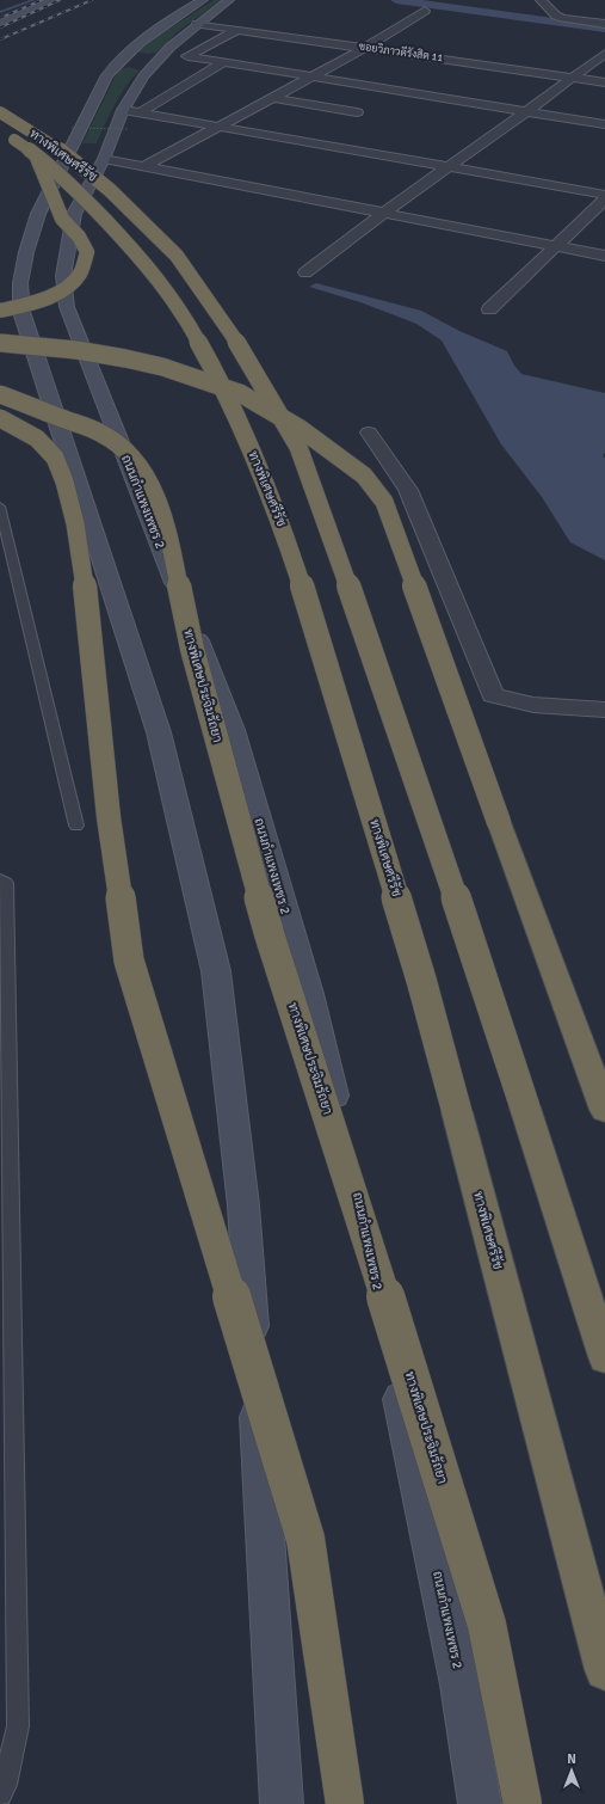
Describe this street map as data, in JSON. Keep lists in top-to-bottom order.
{
  "streets": {
    "highway": ["ทางพิเศษศรีรัช", "ทางพิเศษประจิมรัถยา"],
    "main road": ["ถนนกำแพงเพชร 2"],
    "street": ["ซอยวิภาวดีรังสิต 11"]
  },
  "crossings": [
    ["ซอยวิภาวดีรังสิต 11", "ถนนกำแพงเพชร 2"]
  ],
  "north": "top"
}
